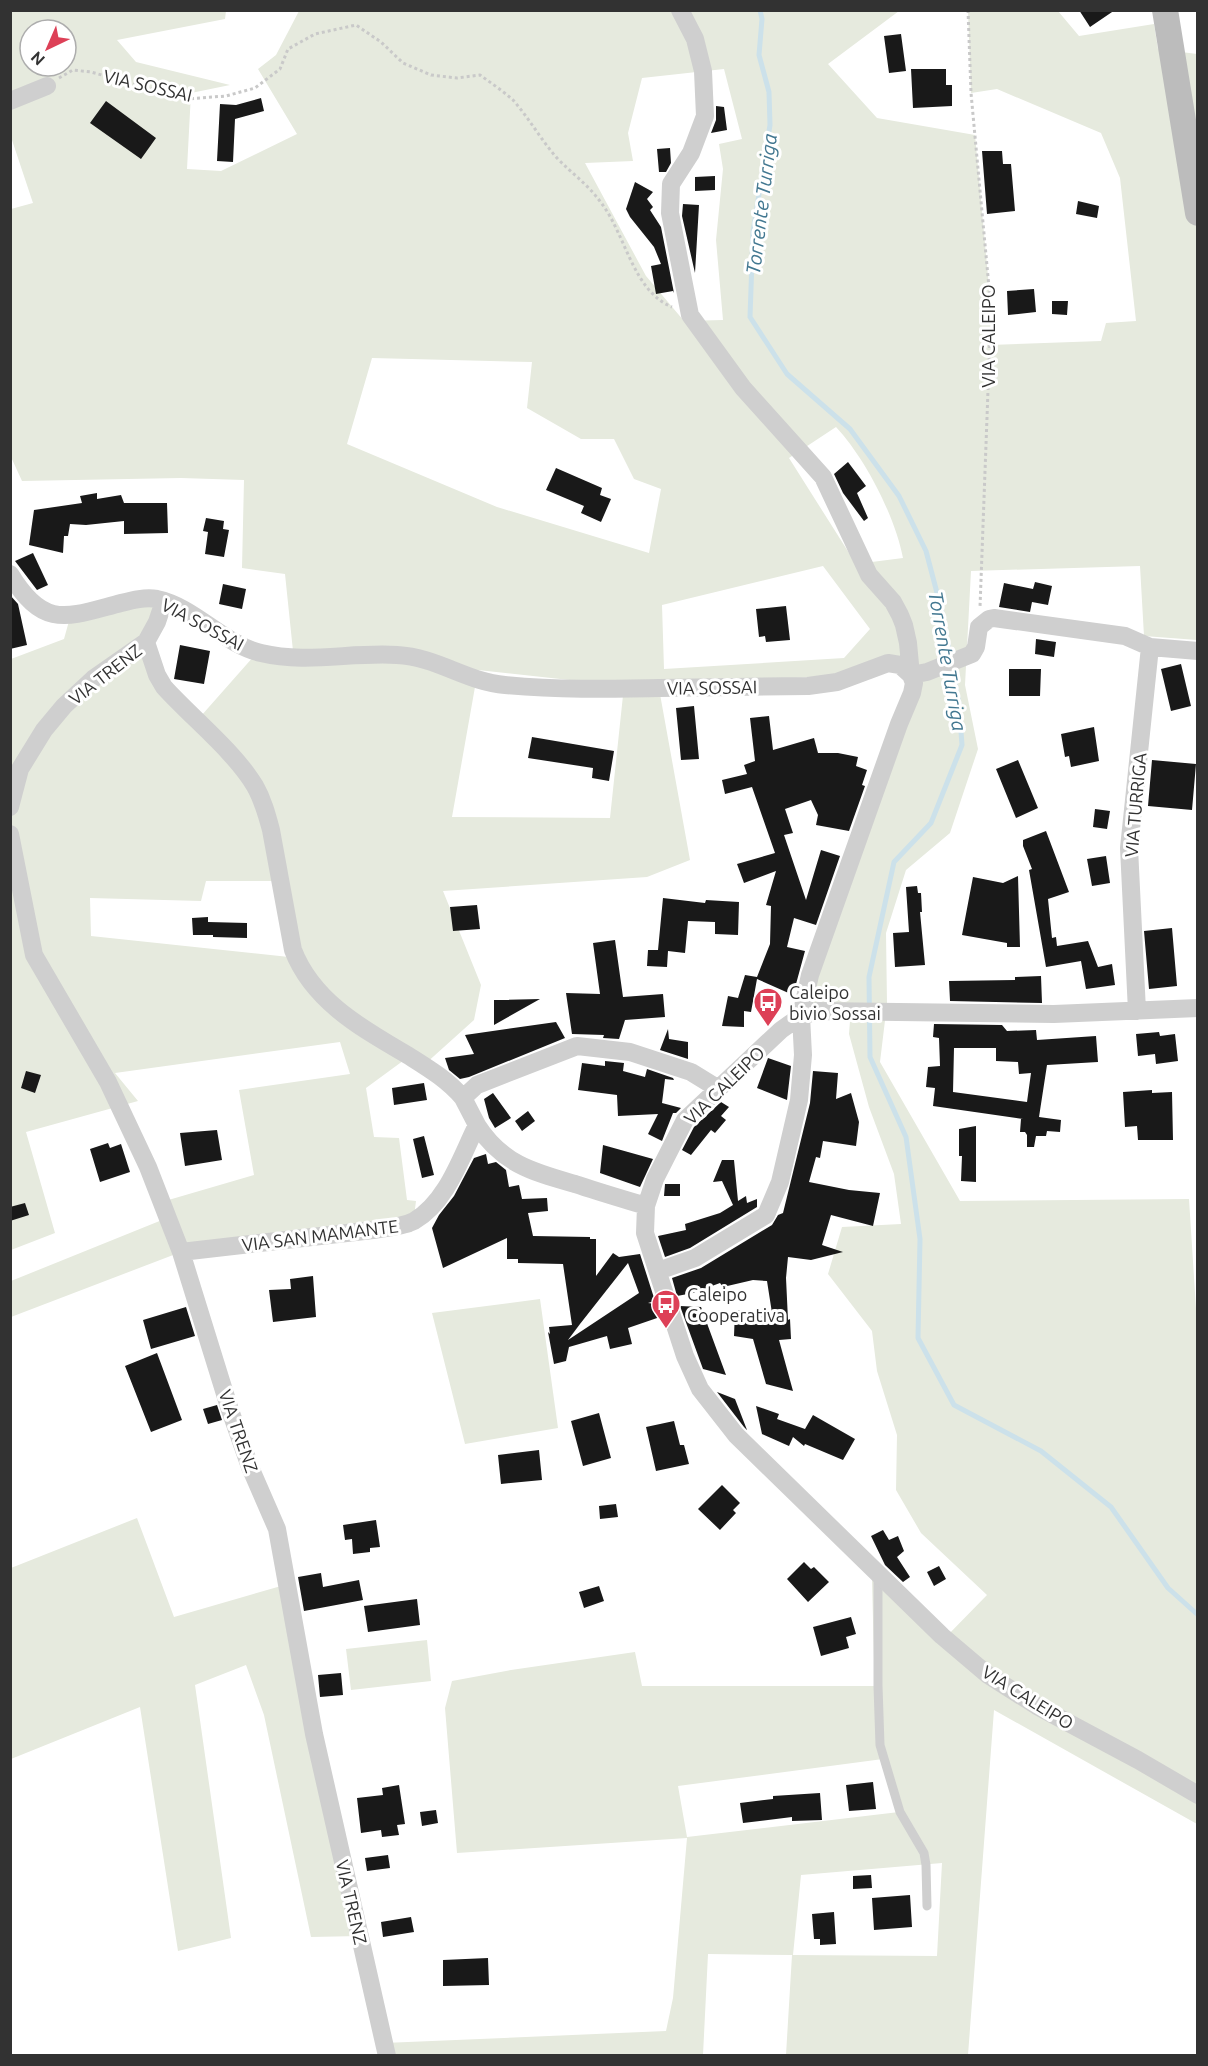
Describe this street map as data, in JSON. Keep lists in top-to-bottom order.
{
  "streets": {
    "street": [
      "VIA SOSSAI",
      "VIA CALEIPO",
      "VIA TRENZ",
      "VIA TURRIGA",
      "VIA SAN MAMANTE"
    ]
  },
  "crossings": [
    ["VIA SOSSAI", "VIA TRENZ"],
    ["VIA TRENZ", "VIA SAN MAMANTE"]
  ],
  "water": ["Torrente Turriga"],
  "places": {
    "bus stop": ["Caleipo bivio Sossai", "Caleipo Cooperativa"]
  },
  "north": "bottom left"
}
